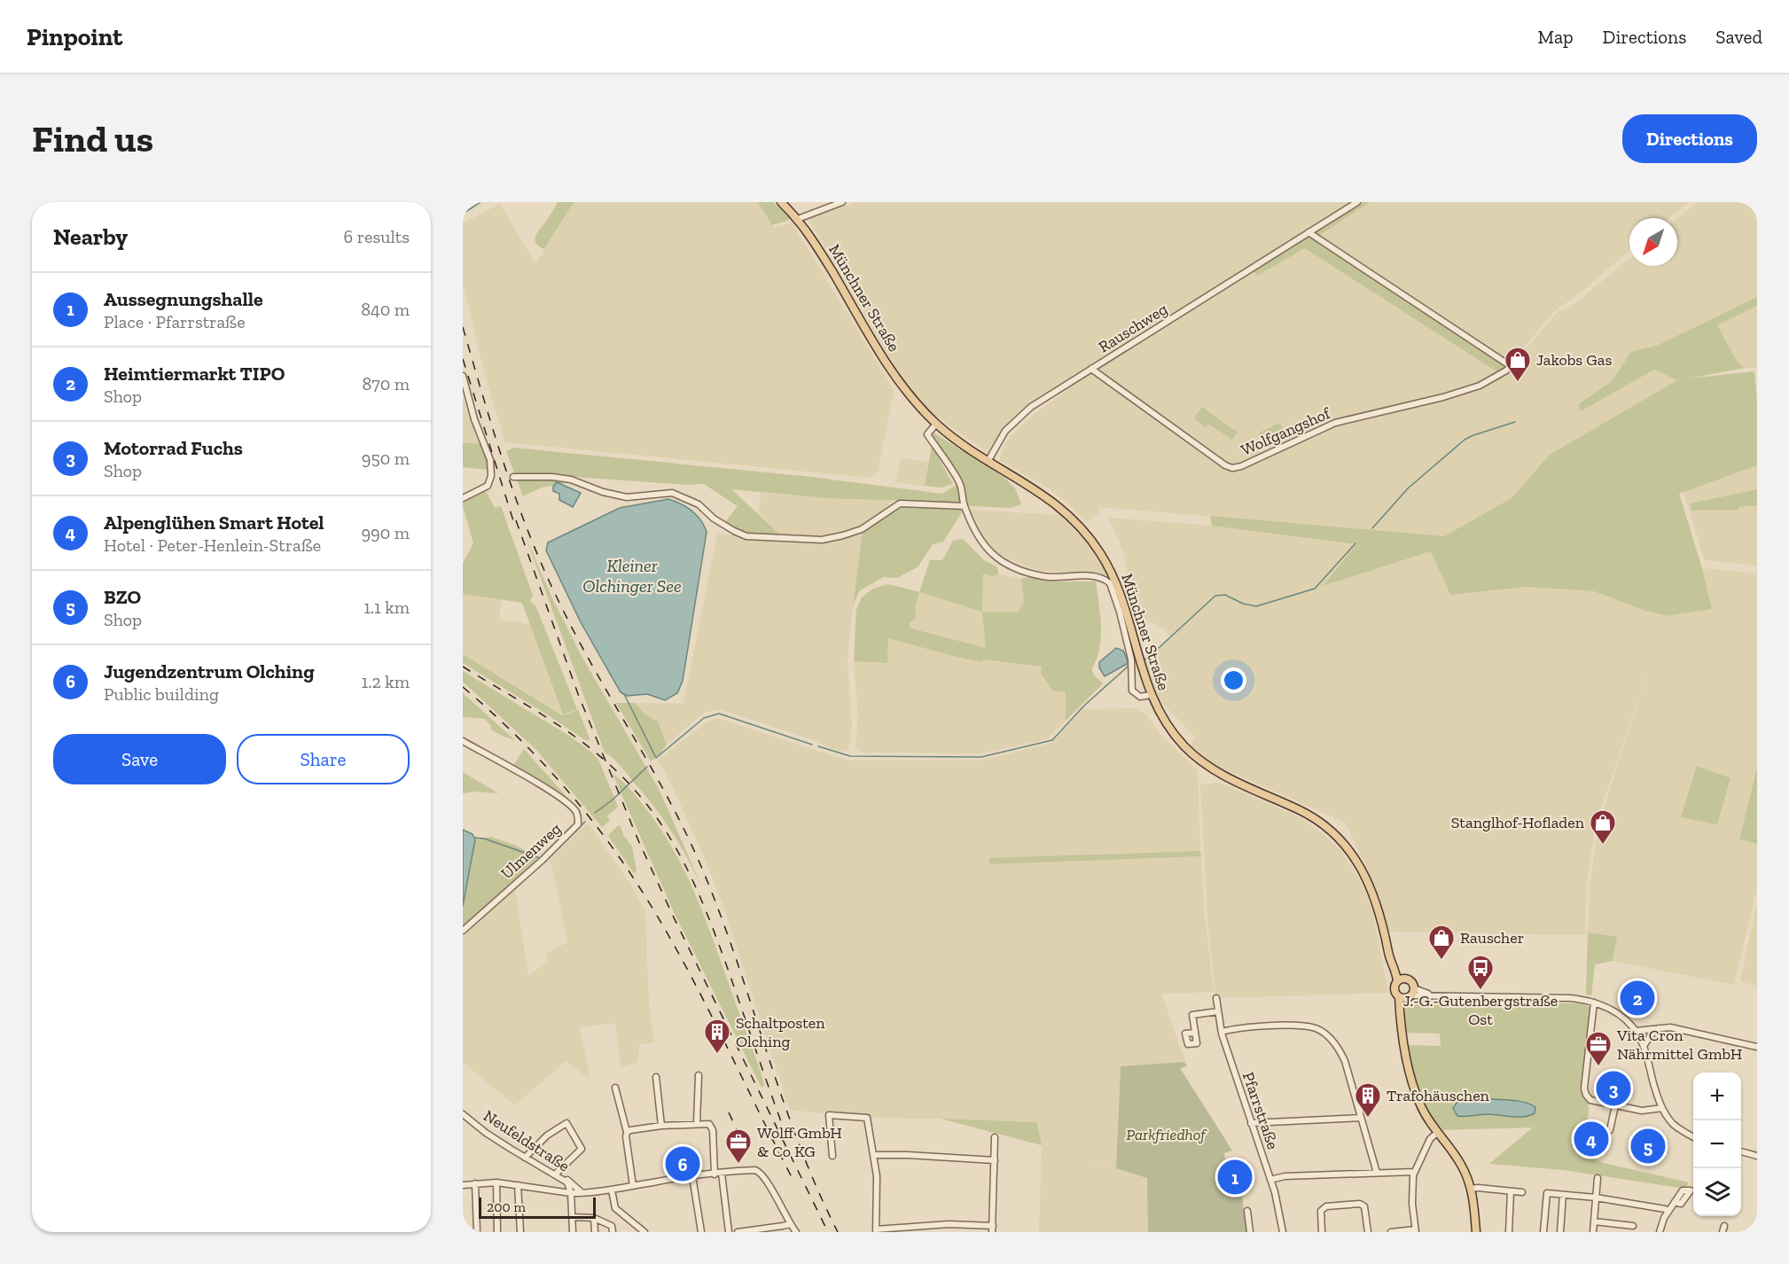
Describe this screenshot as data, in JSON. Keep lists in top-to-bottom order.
{
  "streets": {
    "main road": ["Münchner Straße"],
    "street": [
      "Rauschweg",
      "Wolfgangshof",
      "Ulmenweg",
      "Pfarrstraße",
      "Neufeldstraße"
    ]
  },
  "crossings": [
    ["Münchner Straße", "Rauschweg"],
    ["Rauschweg", "Wolfgangshof"]
  ],
  "water": ["Kleiner Olchinger See"],
  "parks": ["Parkfriedhof"],
  "places": {
    "shop": ["Jakobs Gas", "Stanglhof-Hofladen", "Rauscher"],
    "bus stop": ["J.-G.-Gutenbergstraße Ost"],
    "building": ["Schaltposten Olching", "Trafohäuschen"],
    "office": ["Vita Cron Nährmittel GmbH", "Wolff GmbH & Co KG"]
  },
  "scale_bar": "200 m",
  "north": "bottom left",
  "page": {
    "header": "Pinpoint",
    "nav": ["Map", "Directions", "Saved"],
    "buttons": [
      "Directions",
      ["Save", "Share"]
    ],
    "title": "Find us",
    "heading": ["Nearby", "6 results"],
    "list": [
      {
        "mark": "1",
        "name": "Aussegnungshalle",
        "note": "Place · Pfarrstraße",
        "value": "840 m"
      },
      {
        "mark": "2",
        "name": "Heimtiermarkt TIPO",
        "note": "Shop",
        "value": "870 m"
      },
      {
        "mark": "3",
        "name": "Motorrad Fuchs",
        "note": "Shop",
        "value": "950 m"
      },
      {
        "mark": "4",
        "name": "Alpenglühen Smart Hotel",
        "note": "Hotel · Peter-Henlein-Straße",
        "value": "990 m"
      },
      {
        "mark": "5",
        "name": "BZO",
        "note": "Shop",
        "value": "1.1 km"
      },
      {
        "mark": "6",
        "name": "Jugendzentrum Olching",
        "note": "Public building",
        "value": "1.2 km"
      }
    ],
    "pins": [
      "2",
      "3",
      "4",
      "5",
      "6",
      "1"
    ],
    "map_buttons": ["+", "−"],
    "scale": "200 m"
  }
}
